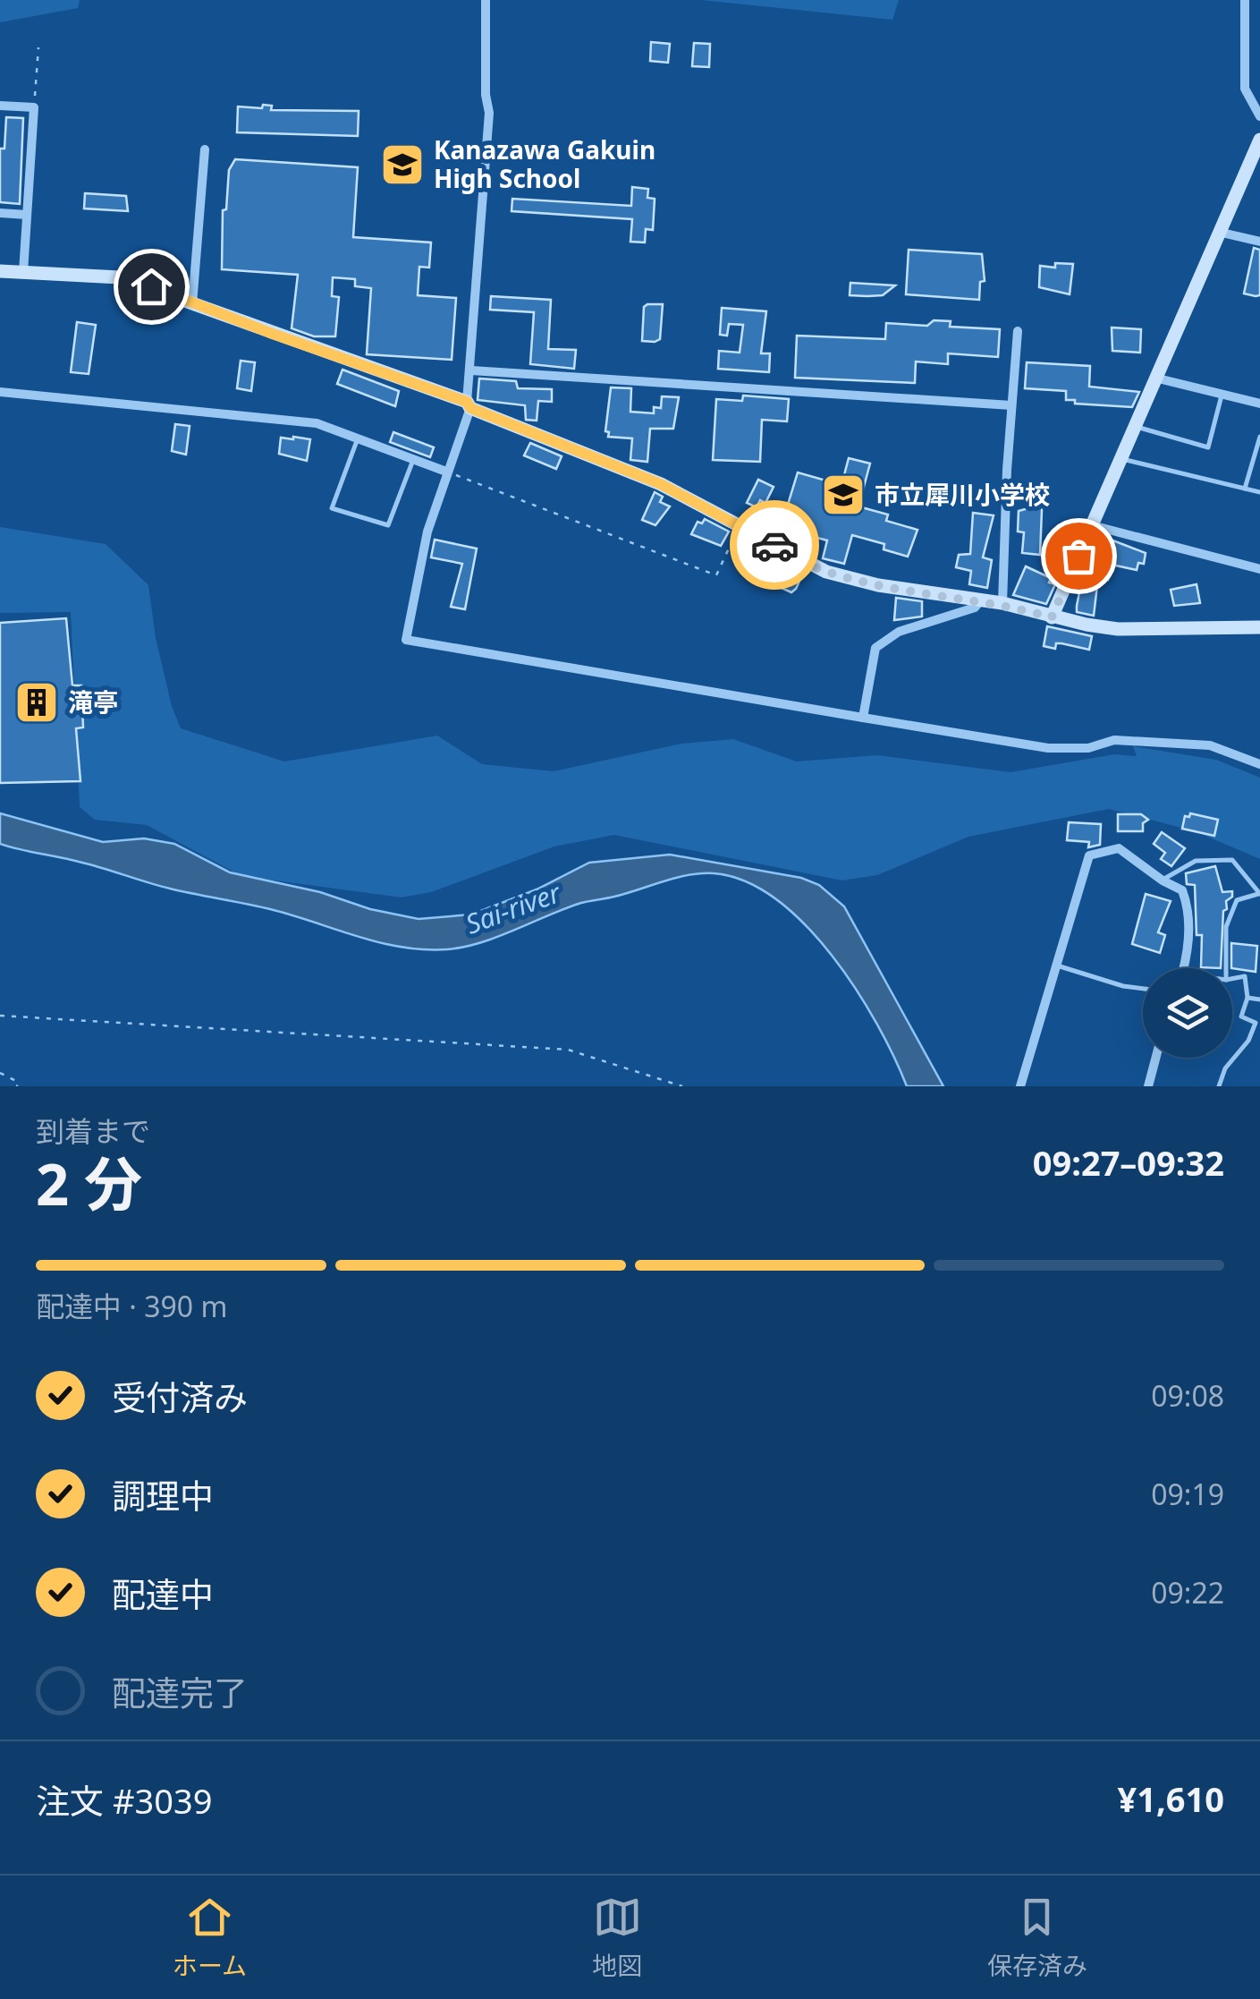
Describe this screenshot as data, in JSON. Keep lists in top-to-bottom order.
{
  "water": ["Sai-river"],
  "places": {
    "school or university": ["Kanazawa Gakuin High School", "市立犀川小学校"],
    "building": ["滝亭"]
  },
  "page": {
    "heading": ["2 分", "到着まで", "09:27–09:32"],
    "panel": ["注文 #3039", "¥1,610"],
    "bar": "配達中 · 390 m",
    "list": [
      ["受付済み", "09:08"],
      ["調理中", "09:19"],
      ["配達中", "09:22"],
      "配達完了"
    ],
    "tabs": ["ホーム", "地図", "保存済み"]
  }
}
